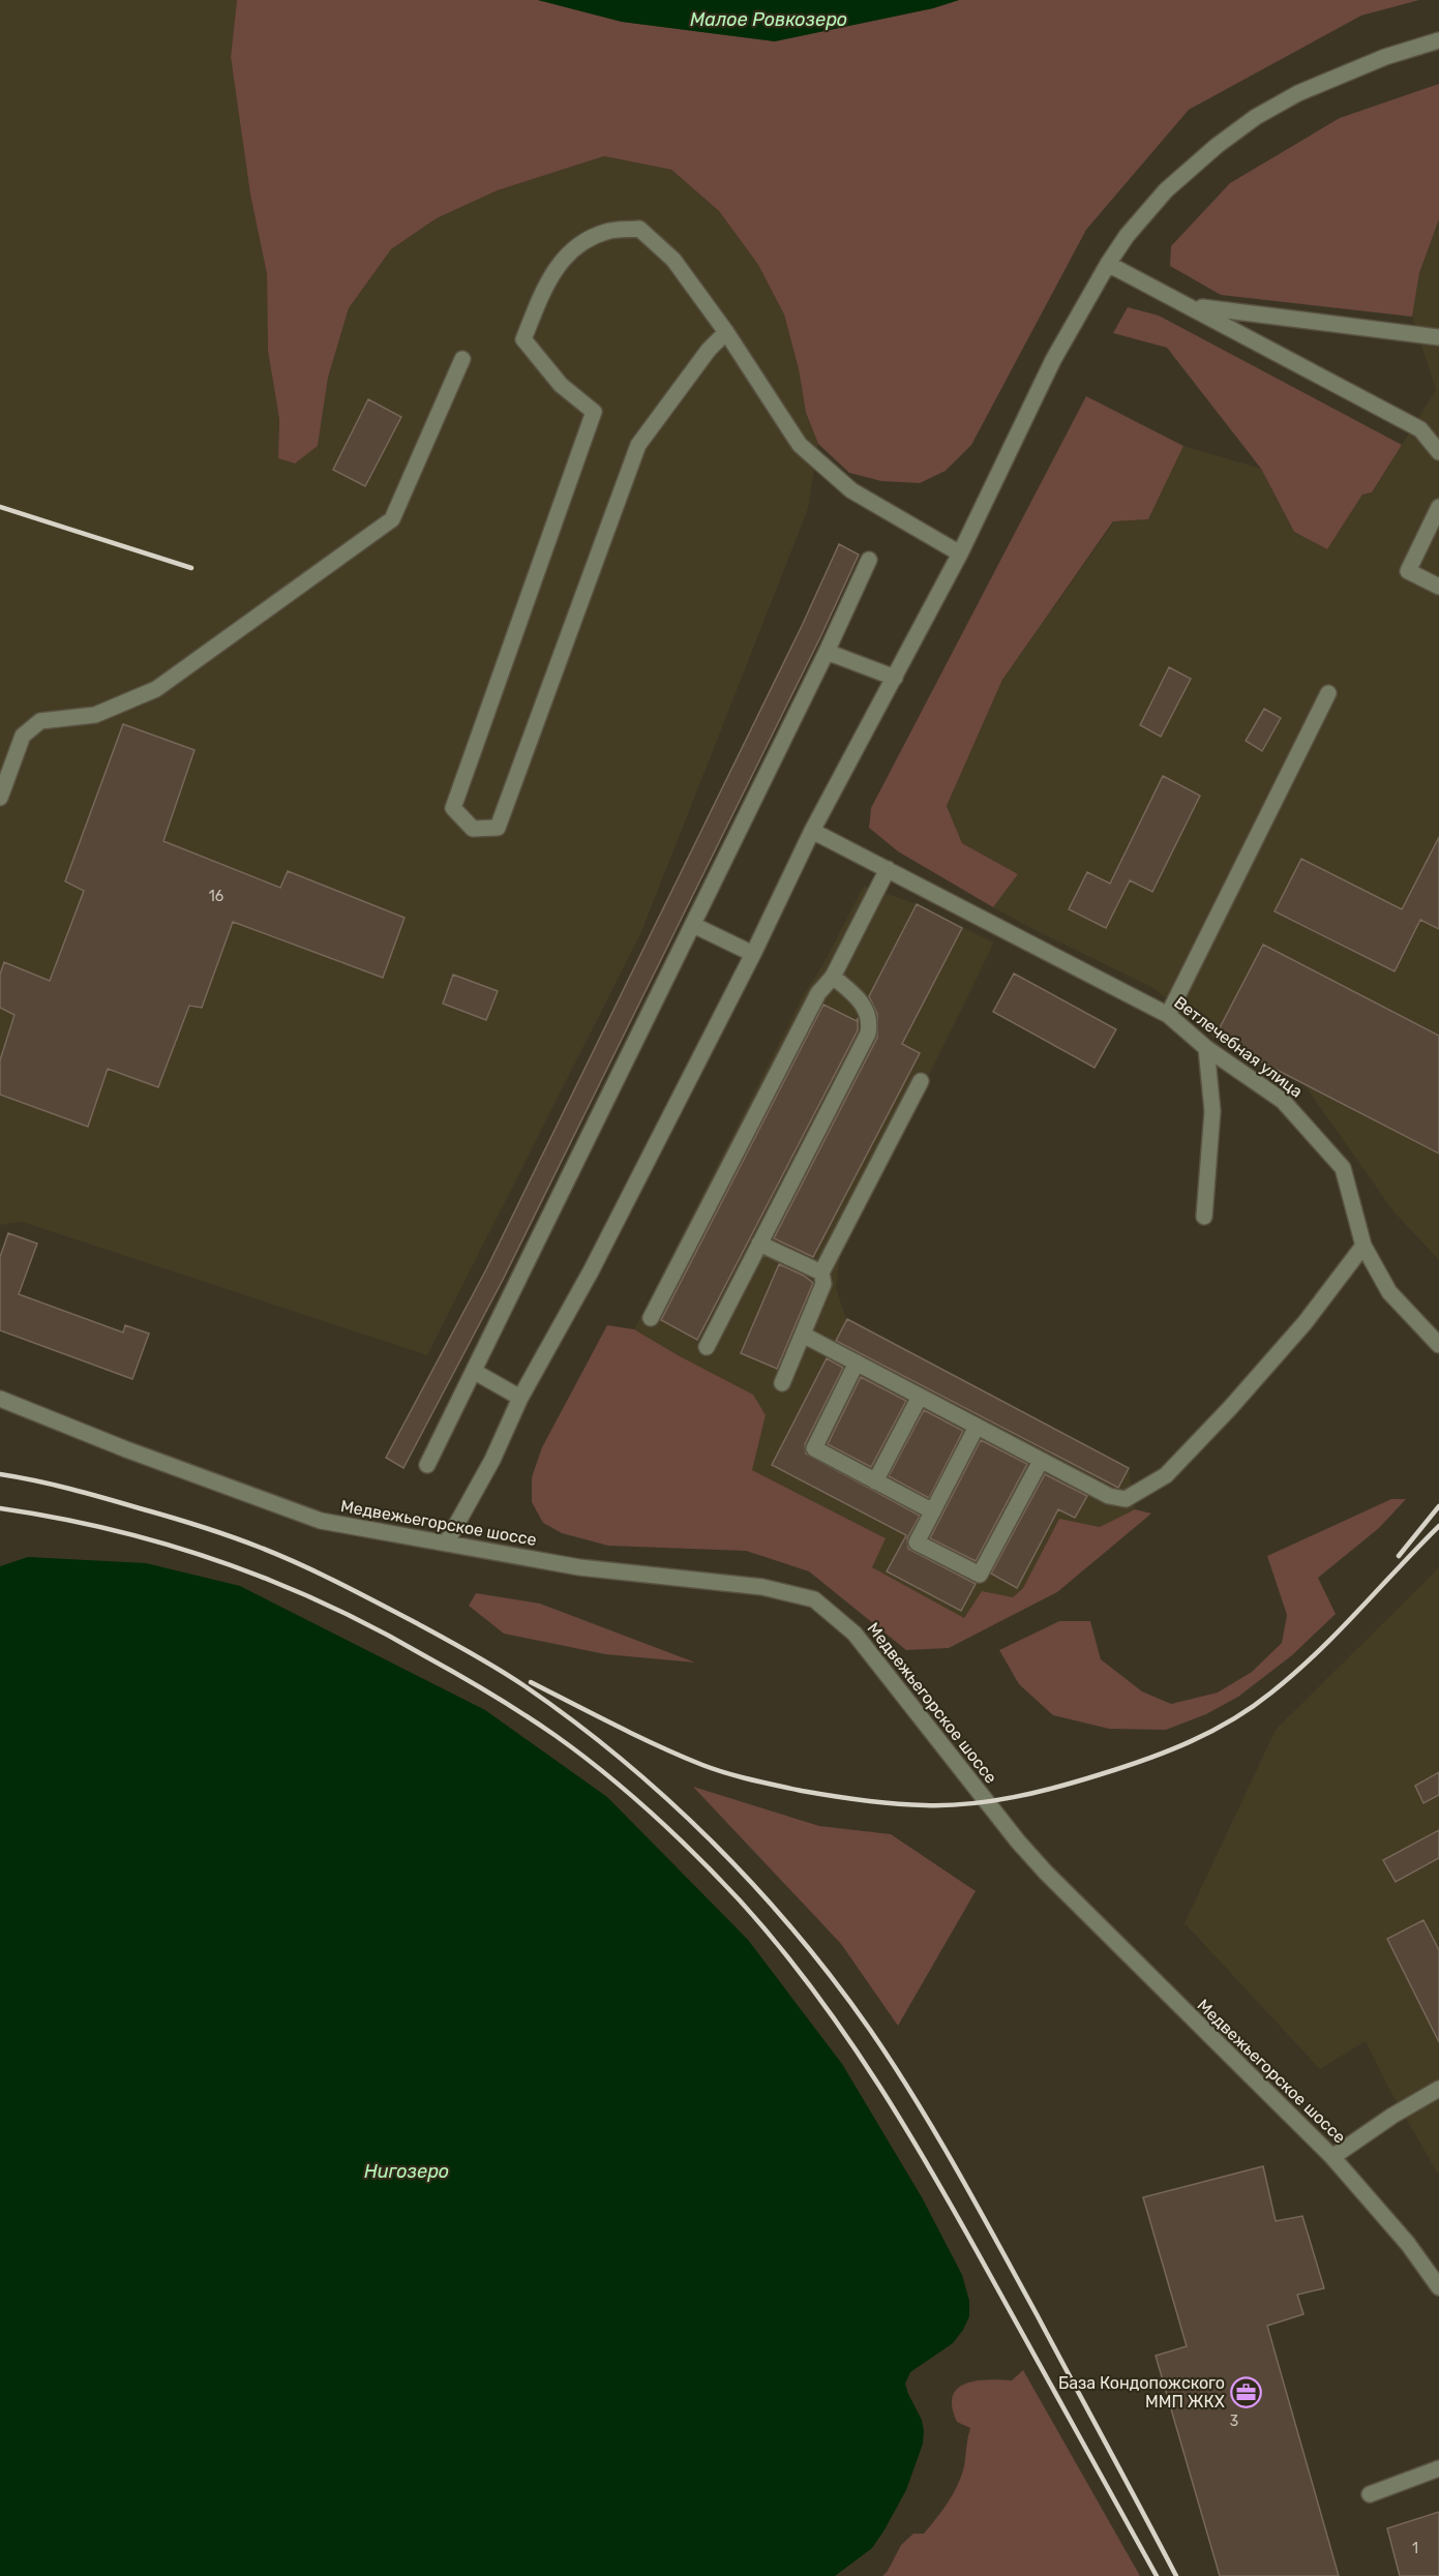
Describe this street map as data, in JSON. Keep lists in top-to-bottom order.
{
  "streets": {
    "street": ["Ветлечебная улица", "Медвежьегорское шоссе"]
  },
  "water": ["Малое Ровкозеро", "Нигозеро"],
  "places": {
    "office": ["База Кондопожского ММП ЖКХ"]
  },
  "house_numbers": ["16", "3", "1"]
}
